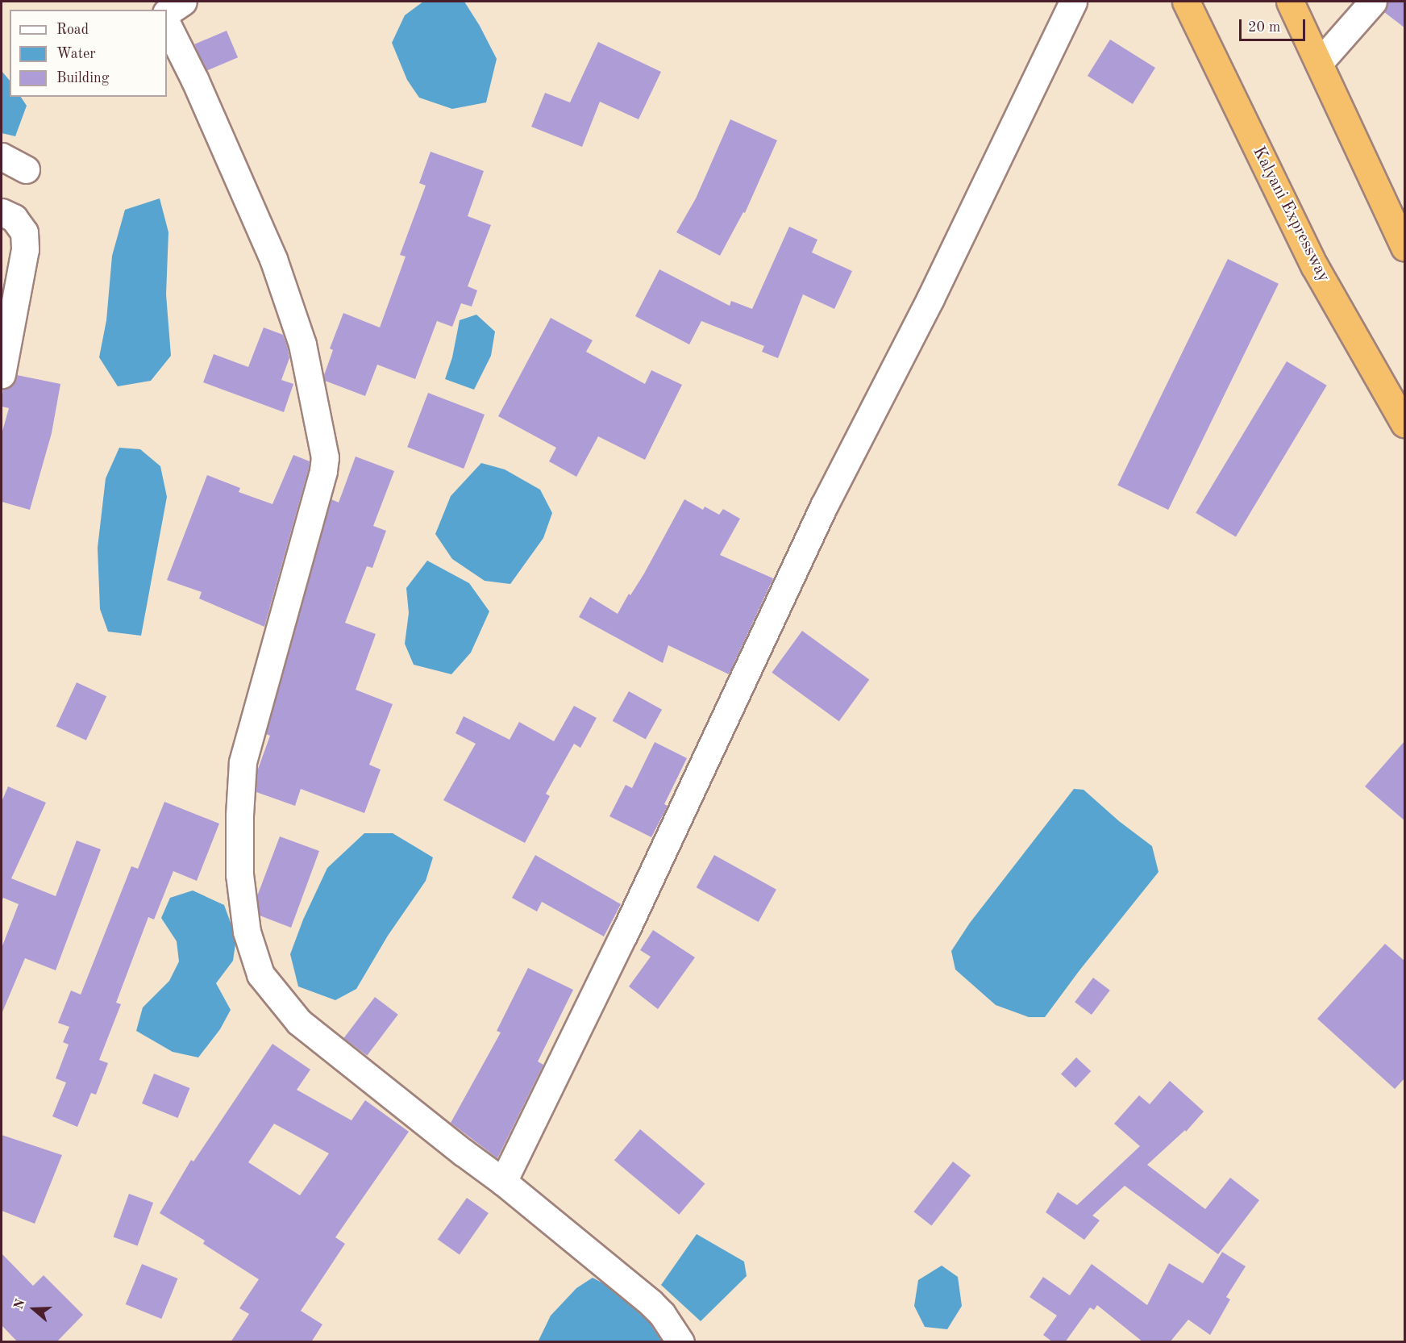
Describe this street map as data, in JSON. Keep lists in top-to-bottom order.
{
  "streets": {
    "highway": ["Kalyani Expressway"]
  },
  "legend": ["Road", "Water", "Building"],
  "scale_bar": "20 m",
  "north": "left"
}
